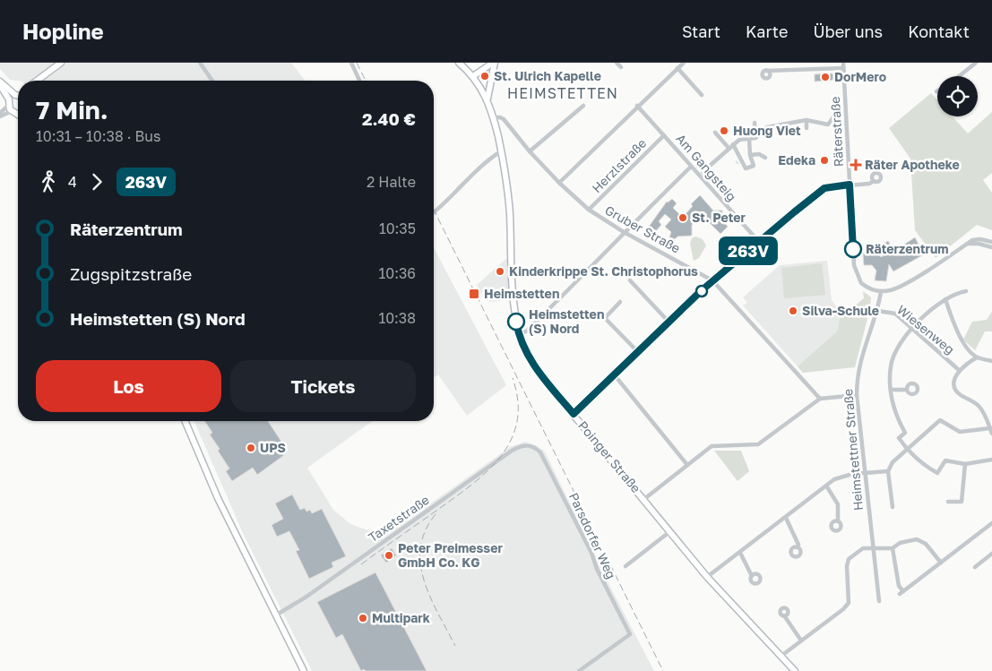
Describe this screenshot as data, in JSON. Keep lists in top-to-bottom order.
{
  "streets": {
    "street": [
      "Räterstraße",
      "Herzlstraße",
      "Am Gangsteig",
      "Gruber Straße",
      "Wiesenweg",
      "Heimstettner Straße",
      "Poinger Straße",
      "Taxetstraße",
      "Parsdorfer Weg"
    ]
  },
  "crossings": [
    ["Räterstraße", "Heimstettner Straße"],
    ["Herzlstraße", "Am Gangsteig"],
    ["Herzlstraße", "Gruber Straße"],
    ["Gruber Straße", "Poinger Straße"],
    ["Wiesenweg", "Heimstettner Straße"],
    ["Taxetstraße", "Parsdorfer Weg"]
  ],
  "districts": ["HEIMSTETTEN"],
  "places": {
    "other": [
      "St. Ulrich Kapelle",
      "DorMero",
      "Huong Viet",
      "Edeka",
      "St. Peter",
      "Räterzentrum",
      "Kinderkrippe St. Christophorus",
      "Silva-Schule",
      "Heimstetten (S) Nord",
      "UPS",
      "Peter Preimesser GmbH Co. KG",
      "Multipark"
    ],
    "health": ["Räter Apotheke"],
    "transit": ["Heimstetten"]
  },
  "lines": ["bus line 263V"],
  "page": {
    "header": "Hopline",
    "nav": [
      "Start",
      "Karte",
      "Über uns",
      "Kontakt"
    ],
    "on_map": "263V",
    "heading": ["7 Min.", "10:31 – 10:38 · Bus", "2.40 €"],
    "legs": ["4", "263V", "2 Halte"],
    "list": [
      {
        "name": "Räterzentrum",
        "value": "10:35"
      },
      {
        "name": "Zugspitzstraße",
        "value": "10:36"
      },
      {
        "name": "Heimstetten (S) Nord",
        "value": "10:38"
      }
    ],
    "buttons": ["Los", "Tickets"]
  }
}
